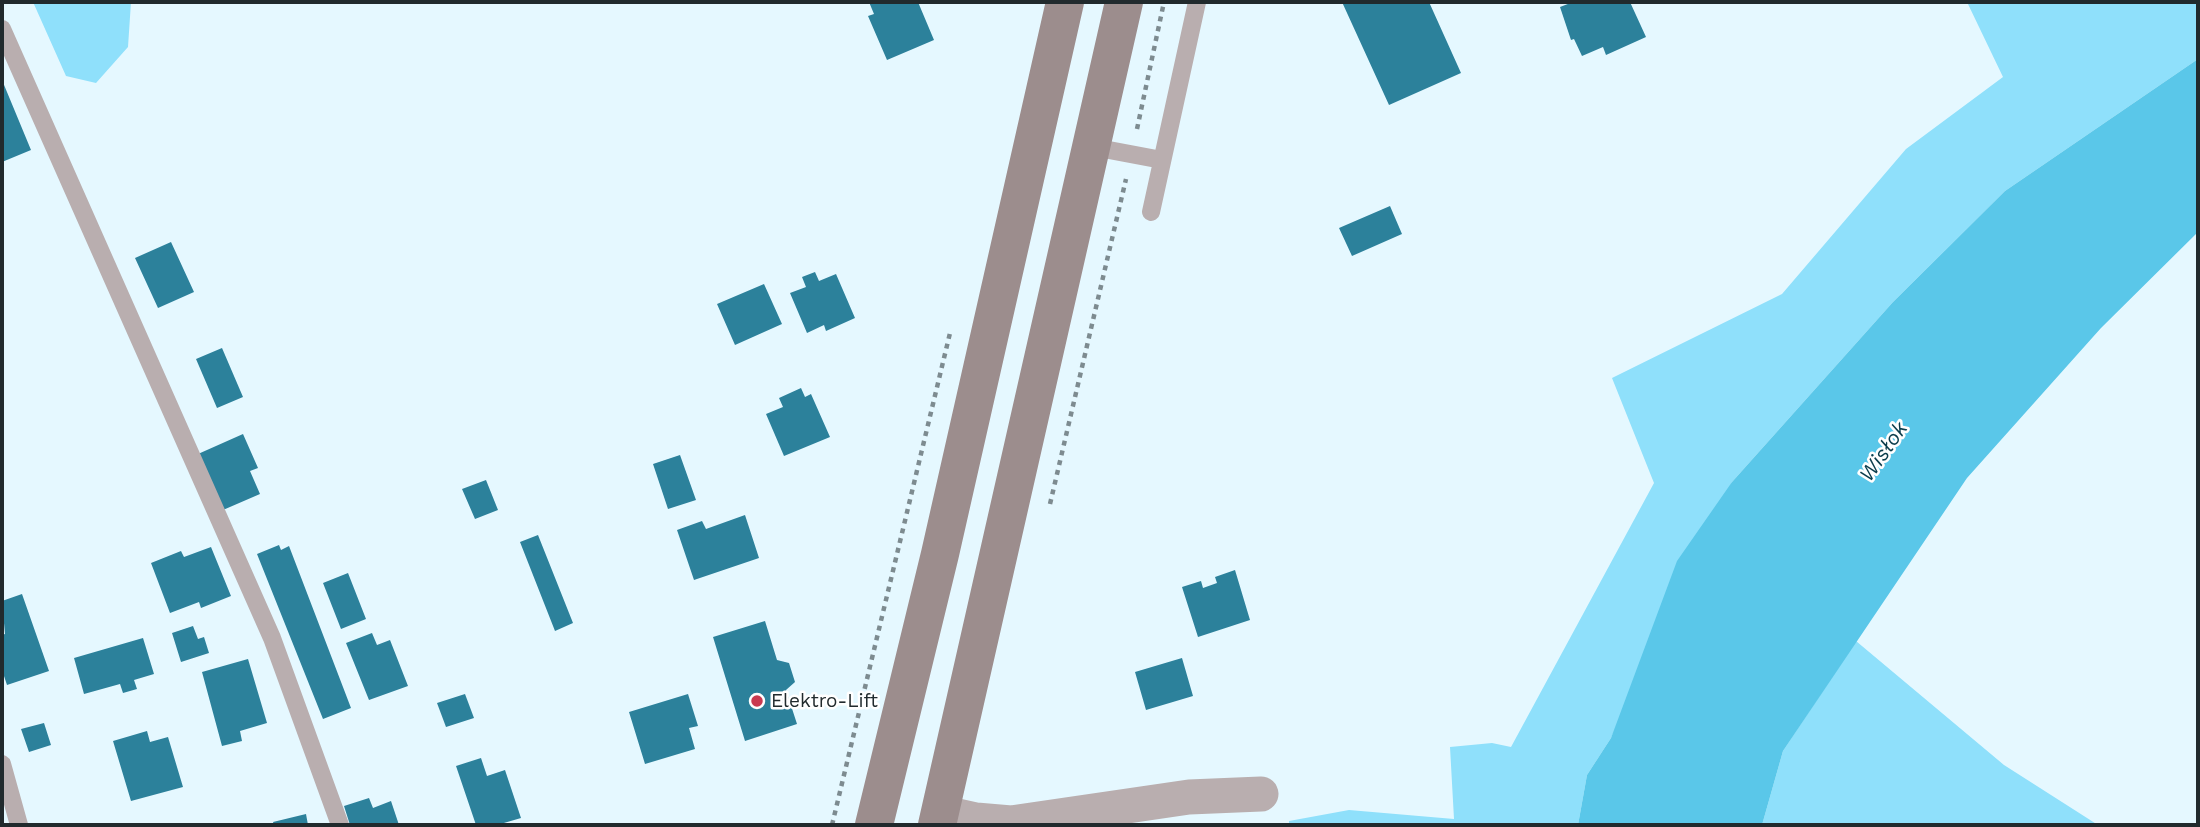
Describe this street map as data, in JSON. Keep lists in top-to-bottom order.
{
  "water": ["Wisłok"],
  "places": ["Elektro-Lift"]
}
